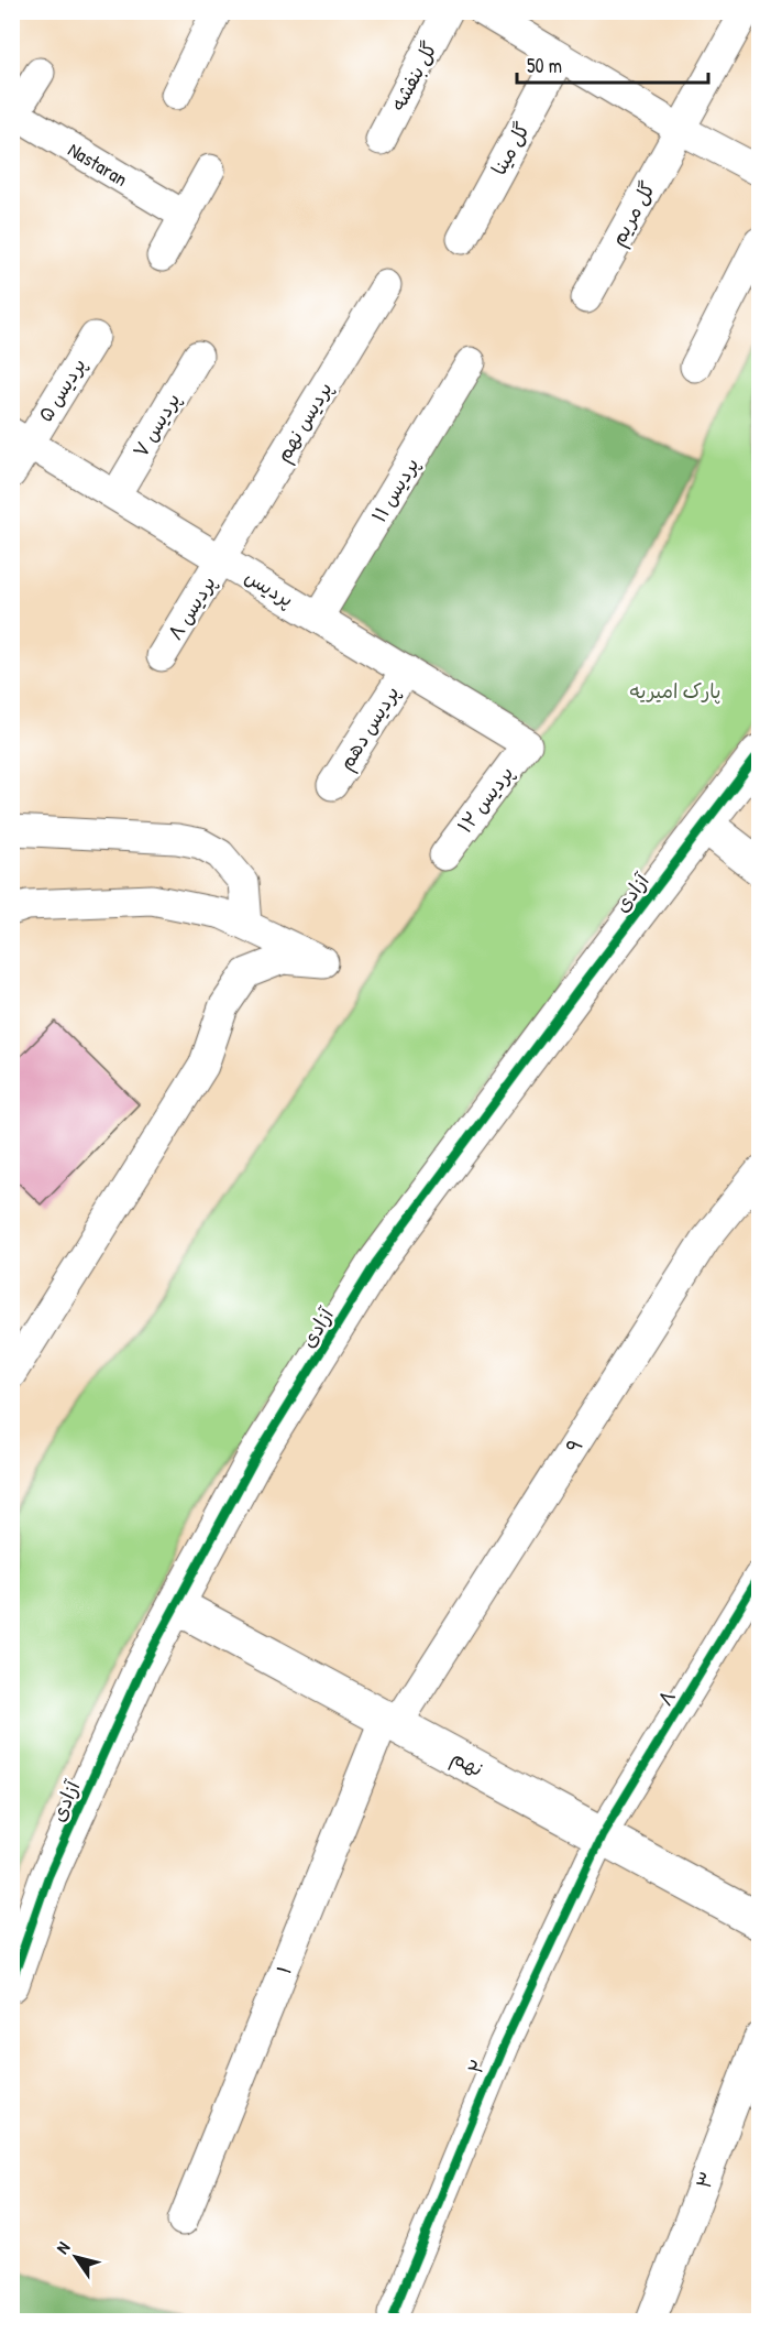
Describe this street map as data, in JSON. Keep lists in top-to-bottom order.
{
  "streets": {
    "street": [
      "گل بنفشه",
      "گل مینا",
      "Nastaran",
      "گل مریم",
      "پردیس ۵",
      "پردیس نهم",
      "پردیس ۷",
      "پردیس ۱۱",
      "پردیس",
      "پردیس ۸",
      "پردیس دهم",
      "پردیس ۱۲",
      "آزادی",
      "۹",
      "۸",
      "نهم",
      "۱",
      "۲",
      "۳"
    ]
  },
  "crossings": [
    ["پردیس ۵", "پردیس"],
    ["پردیس نهم", "پردیس"],
    ["پردیس نهم", "پردیس ۸"],
    ["پردیس ۷", "پردیس"],
    ["پردیس ۱۱", "پردیس"],
    ["پردیس", "پردیس ۸"],
    ["پردیس", "پردیس دهم"],
    ["پردیس", "پردیس ۱۲"],
    ["آزادی", "نهم"],
    ["۹", "نهم"],
    ["۹", "۱"],
    ["۸", "نهم"],
    ["۸", "۲"],
    ["نهم", "۱"],
    ["نهم", "۲"]
  ],
  "parks": ["پارک امیریه"],
  "scale_bar": "50 m",
  "north": "top left"
}
